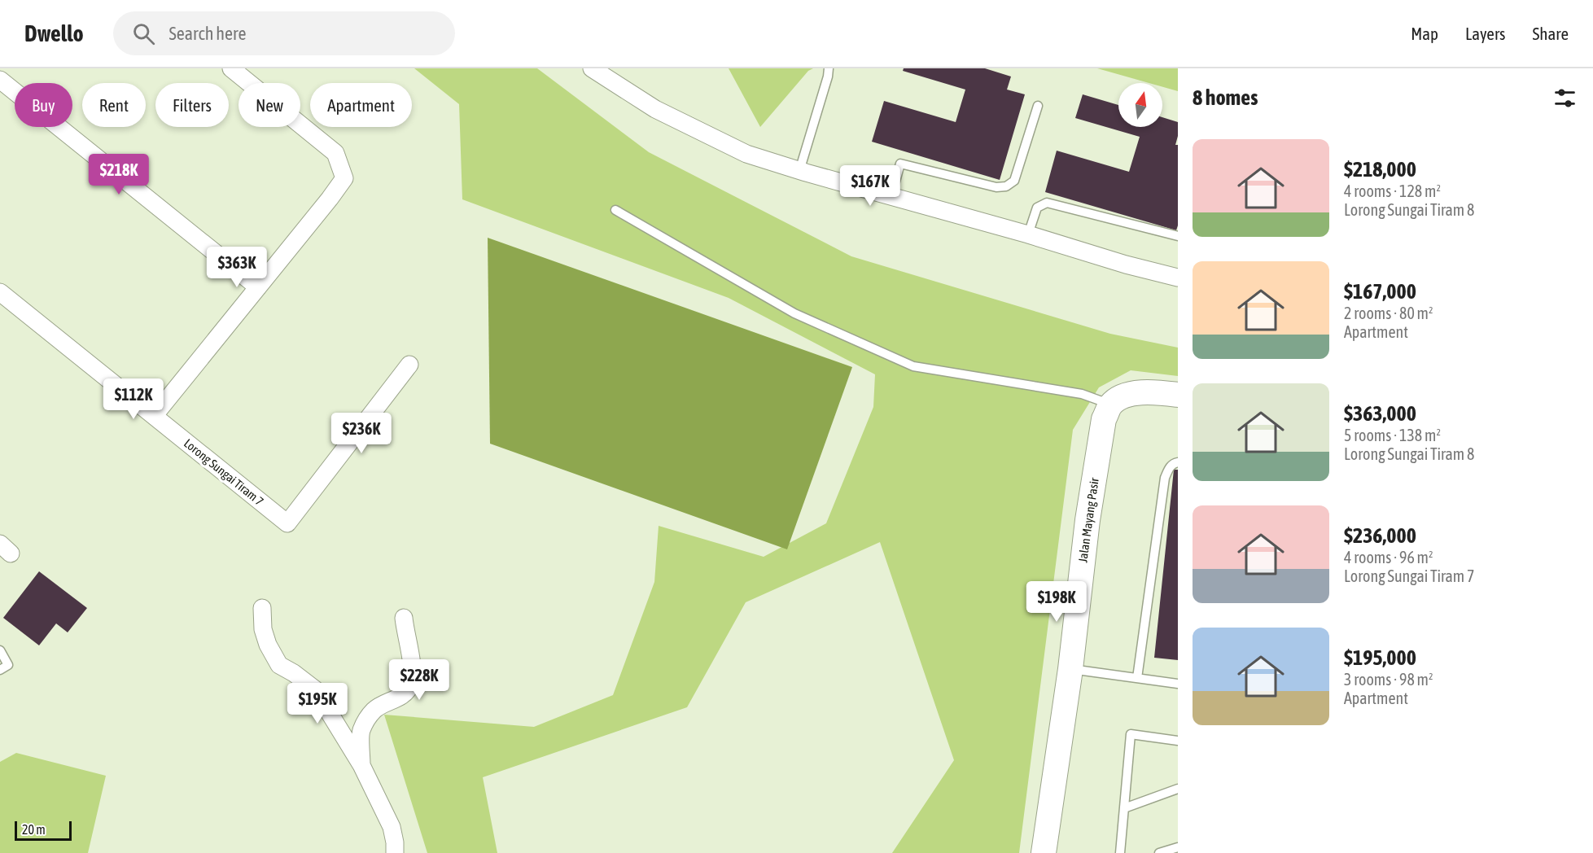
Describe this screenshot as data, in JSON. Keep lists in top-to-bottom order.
{
  "streets": {
    "street": ["Lorong Sungai Tiram 7", "Jalan Mayang Pasir"]
  },
  "scale_bar": "20 m",
  "north": "top",
  "page": {
    "header": "Dwello",
    "search": "Search here",
    "nav": ["Map", "Layers", "Share"],
    "heading": "8 homes",
    "chip": [
      "Buy",
      "Rent",
      "Filters",
      "New",
      "Apartment"
    ],
    "list": [
      {
        "name": "$218,000",
        "note": "4 rooms · 128 m² · Lorong Sungai Tiram 8"
      },
      {
        "name": "$167,000",
        "note": "2 rooms · 80 m² · Apartment"
      },
      {
        "name": "$363,000",
        "note": "5 rooms · 138 m² · Lorong Sungai Tiram 8"
      },
      {
        "name": "$236,000",
        "note": "4 rooms · 96 m² · Lorong Sungai Tiram 7"
      },
      {
        "name": "$195,000",
        "note": "3 rooms · 98 m² · Apartment"
      }
    ],
    "price": [
      "$218K",
      "$167K",
      "$363K",
      "$112K",
      "$236K",
      "$198K",
      "$228K",
      "$195K"
    ],
    "scale": "20 m"
  }
}
